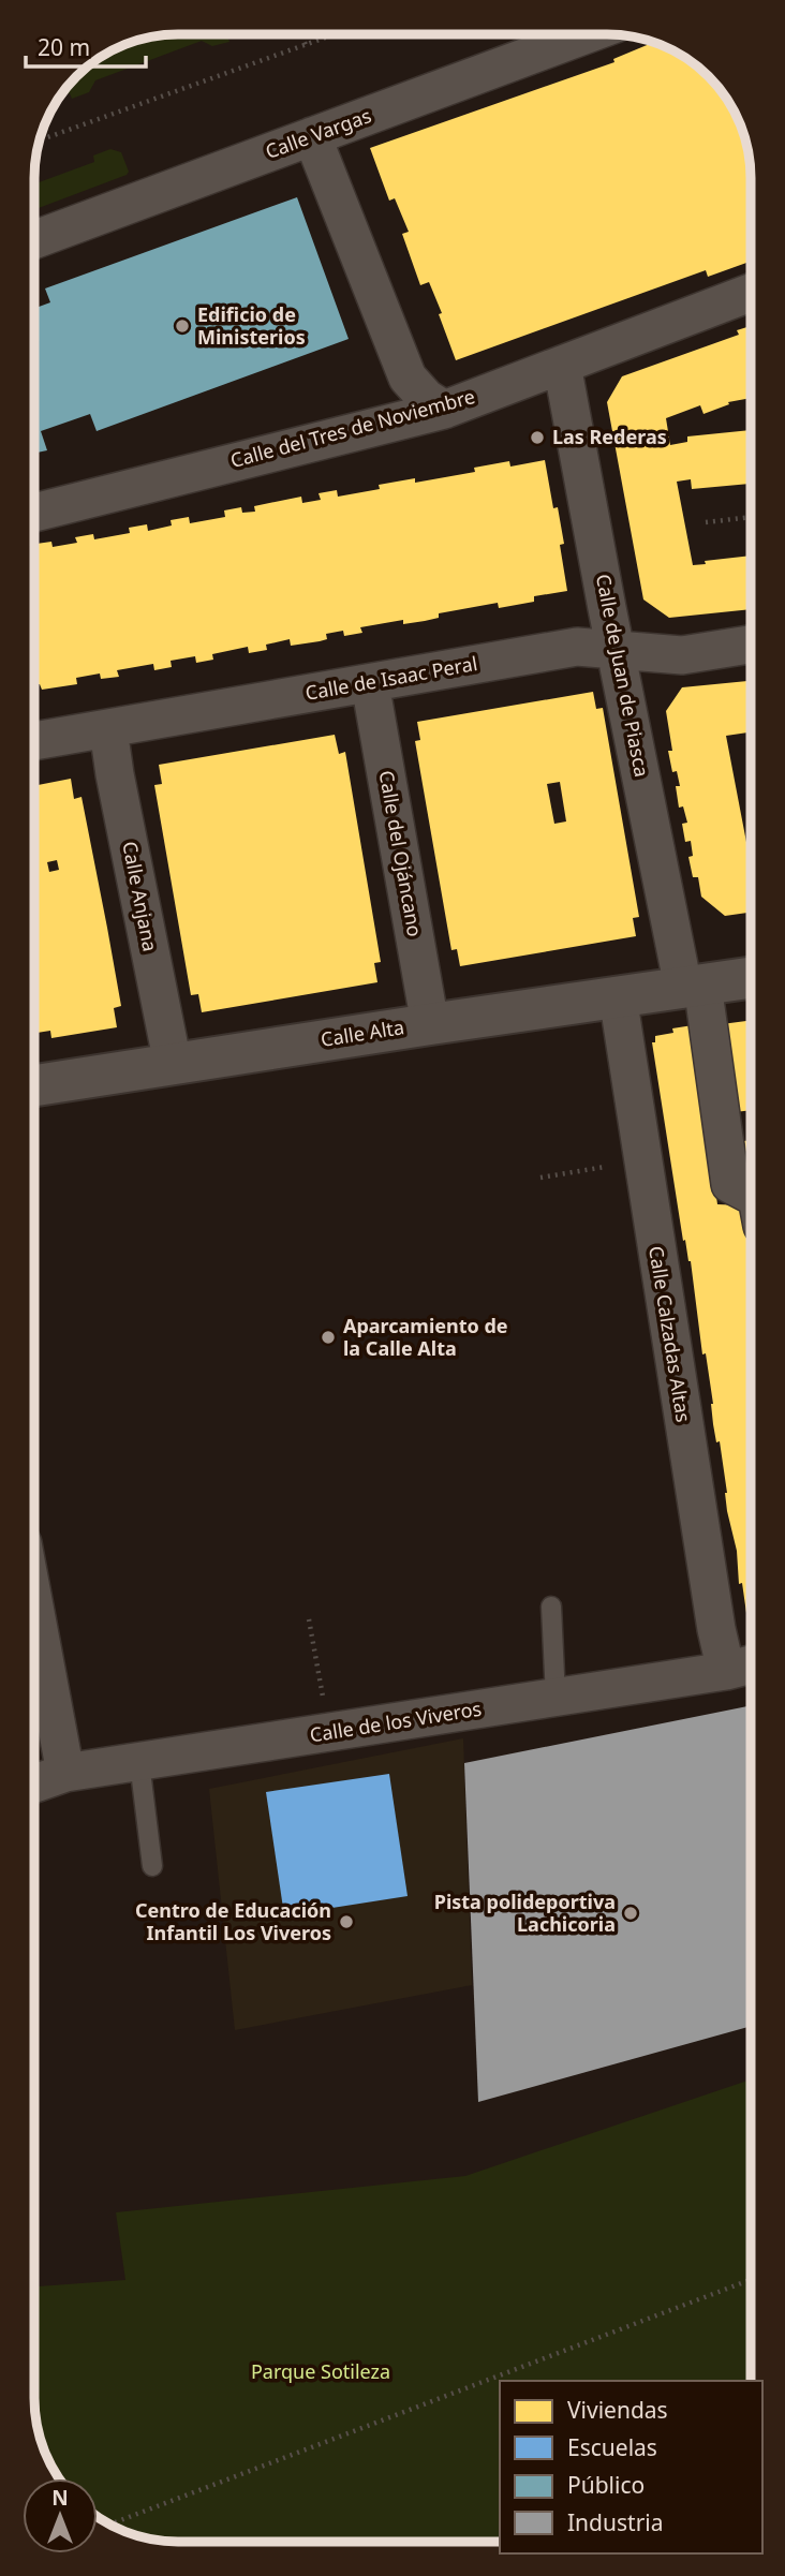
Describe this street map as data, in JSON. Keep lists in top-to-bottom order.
{
  "streets": {
    "street": [
      "Calle Vargas",
      "Calle del Tres de Noviembre",
      "Calle de Juan de Piasca",
      "Calle de Isaac Peral",
      "Calle del Ojáncano",
      "Calle Anjana",
      "Calle Alta",
      "Calle Calzadas Altas",
      "Calle de los Viveros"
    ]
  },
  "crossings": [
    ["Calle del Tres de Noviembre", "Calle de Juan de Piasca"],
    ["Calle de Juan de Piasca", "Calle de Isaac Peral"],
    ["Calle de Juan de Piasca", "Calle Alta"],
    ["Calle de Isaac Peral", "Calle del Ojáncano"],
    ["Calle de Isaac Peral", "Calle Anjana"],
    ["Calle del Ojáncano", "Calle Alta"],
    ["Calle Anjana", "Calle Alta"],
    ["Calle Alta", "Calle Calzadas Altas"],
    ["Calle Calzadas Altas", "Calle de los Viveros"]
  ],
  "parks": ["Parque Sotileza"],
  "places": [
    "Edificio de Ministerios",
    "Las Rederas",
    "Aparcamiento de la Calle Alta",
    "Pista polideportiva Lachicoria",
    "Centro de Educación Infantil Los Viveros"
  ],
  "legend": [
    "Viviendas",
    "Escuelas",
    "Público",
    "Industria"
  ],
  "scale_bar": "20 m",
  "north": "top"
}
